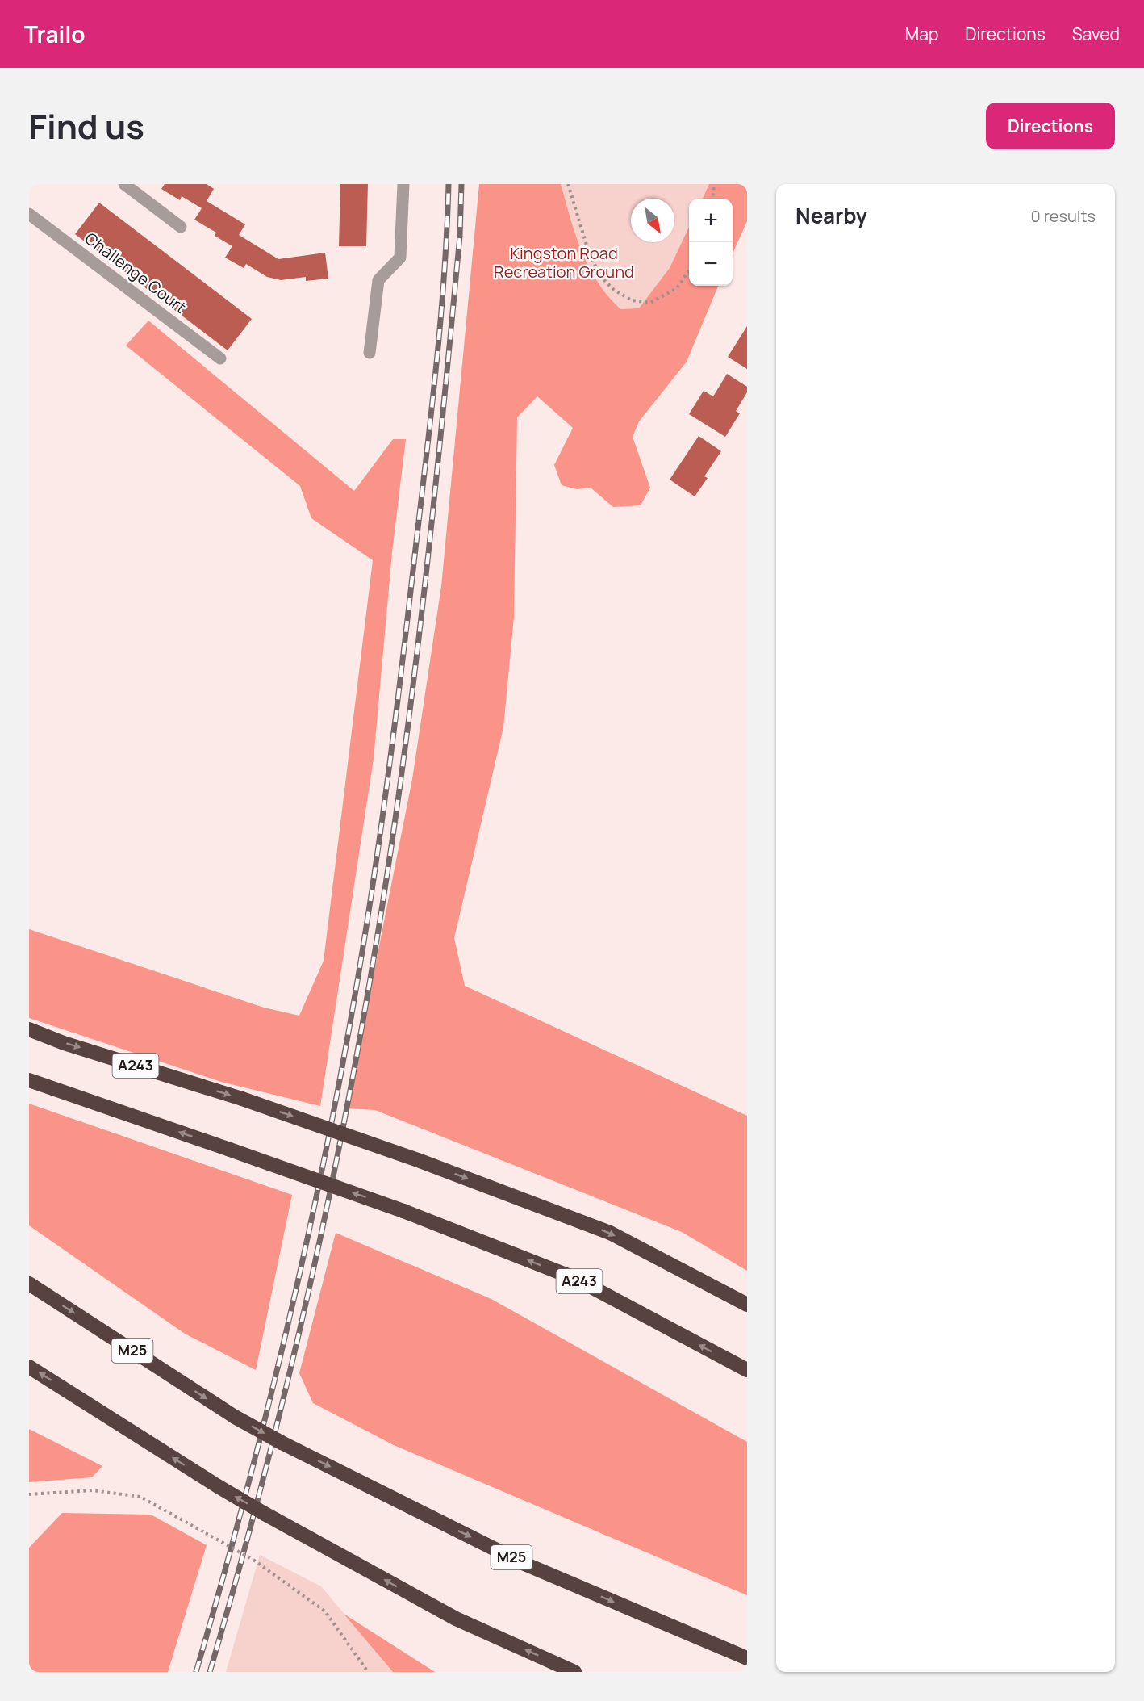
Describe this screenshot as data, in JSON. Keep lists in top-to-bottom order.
{
  "streets": {
    "highway": ["A243", "M25"],
    "lane": ["Challenge Court"]
  },
  "parks": ["Kingston Road Recreation Ground"],
  "north": "bottom right",
  "page": {
    "header": "Trailo",
    "nav": ["Map", "Directions", "Saved"],
    "title": "Find us",
    "buttons": "Directions",
    "heading": ["Nearby", "0 results"],
    "map_buttons": ["+", "−"]
  }
}
